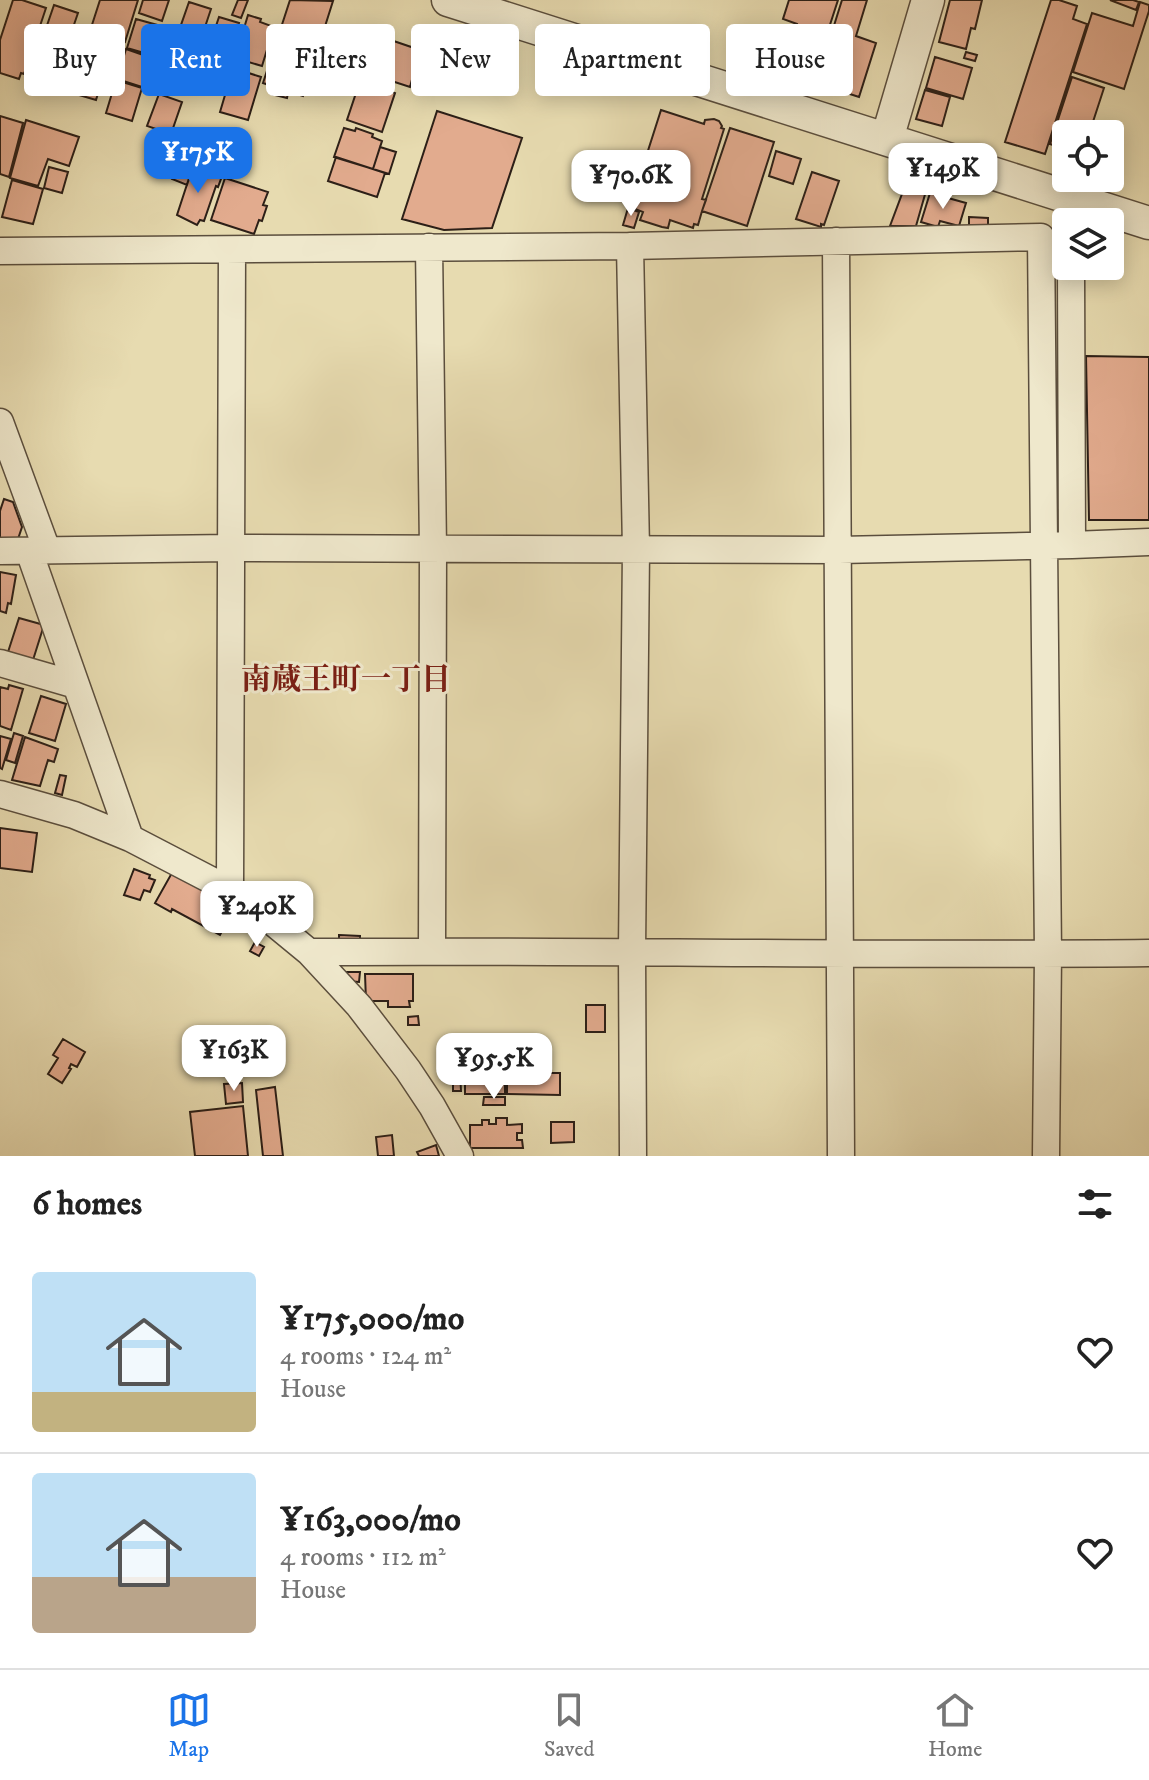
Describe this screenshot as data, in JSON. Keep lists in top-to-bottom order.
{
  "districts": ["南蔵王町一丁目"],
  "page": {
    "chip": [
      "Buy",
      "Rent",
      "Filters",
      "New",
      "Apartment",
      "House"
    ],
    "price": [
      "¥175K",
      "¥149K",
      "¥70.6K",
      "¥240K",
      "¥163K",
      "¥95.5K"
    ],
    "heading": "6 homes",
    "list": [
      {
        "name": "¥175,000/mo",
        "note": "4 rooms · 124 m² · House"
      },
      {
        "name": "¥163,000/mo",
        "note": "4 rooms · 112 m² · House"
      }
    ],
    "tabs": ["Map", "Saved", "Home"]
  }
}
